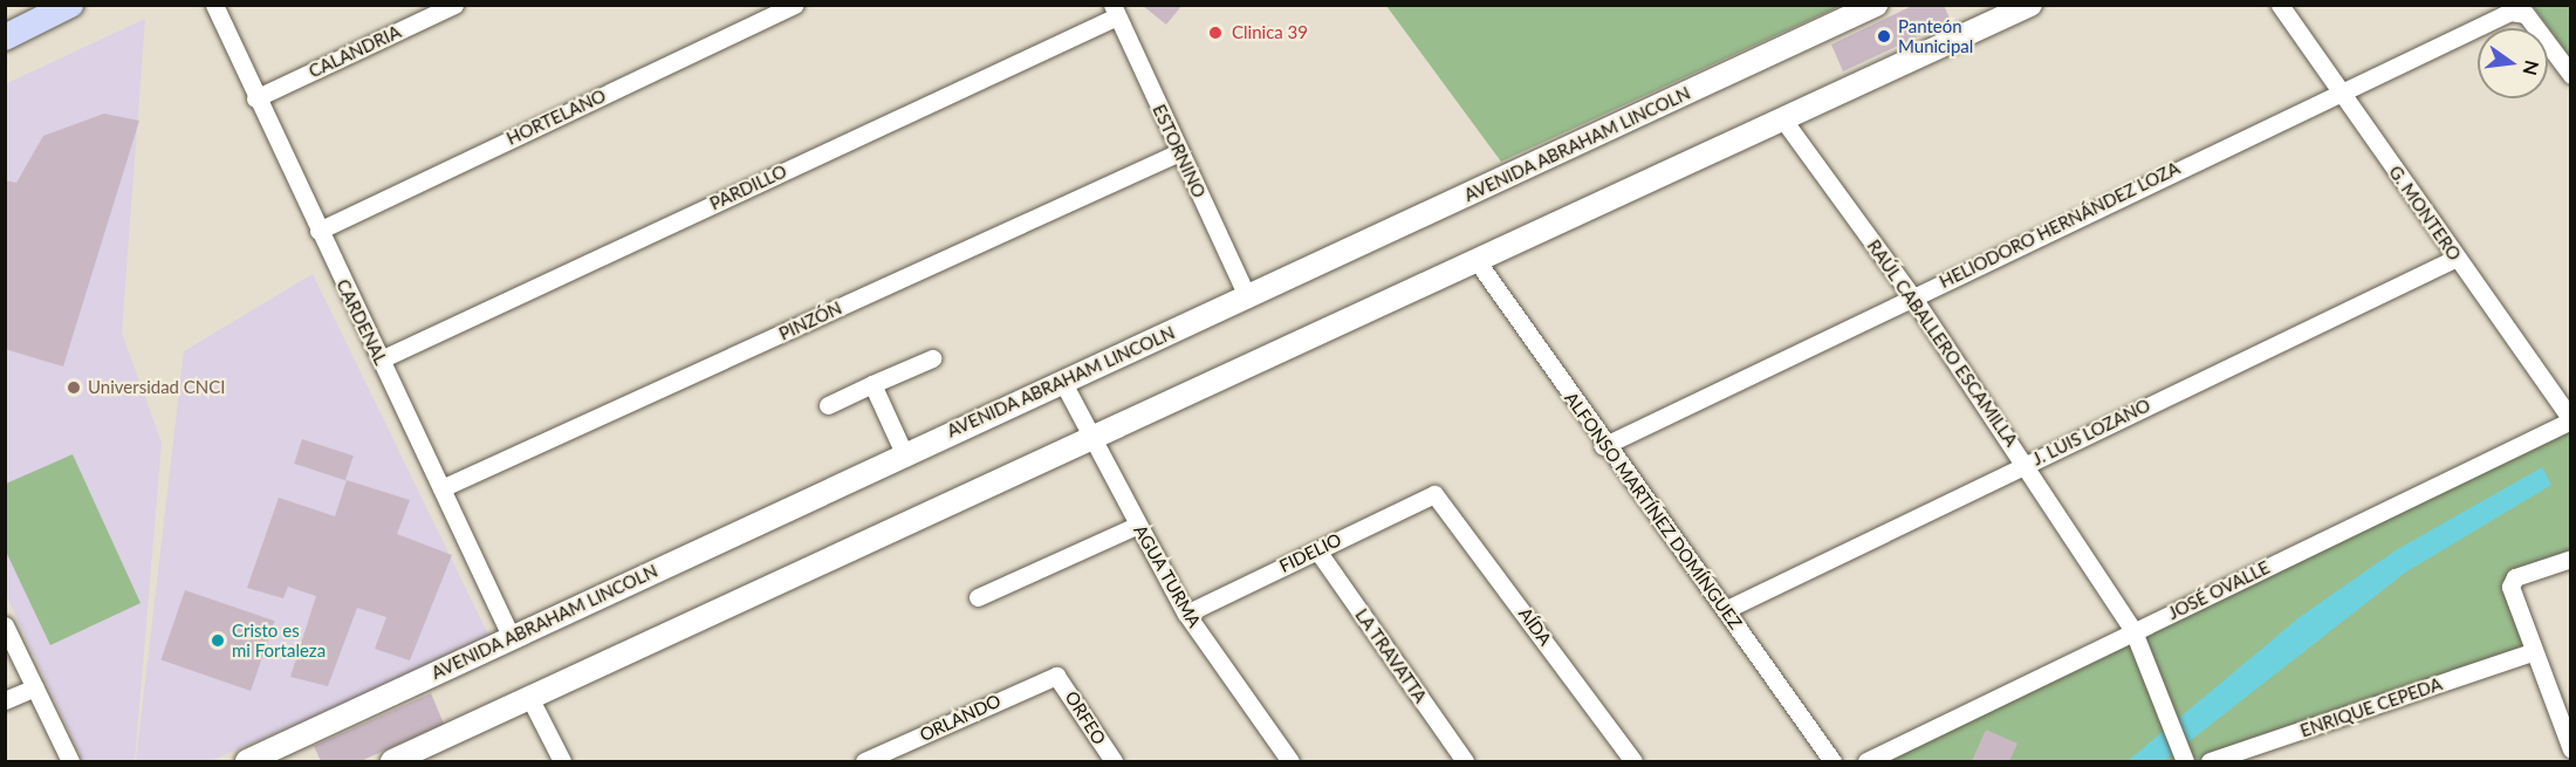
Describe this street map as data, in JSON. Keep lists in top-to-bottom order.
{
  "streets": {
    "main road": ["AVENIDA ABRAHAM LINCOLN"],
    "street": [
      "CALANDRIA",
      "HORTELANO",
      "ESTORNINO",
      "PARDILLO",
      "G. MONTERO",
      "HELIODORO HERNÁNDEZ LOZA",
      "PINZÓN",
      "CARDENAL",
      "RAÚL CABALLERO ESCAMILLA",
      "J. LUIS LOZANO",
      "ALFONSO MARTÍNEZ DOMÍNGUEZ",
      "FIDELIO",
      "AGUA TURMA",
      "JOSÉ OVALLE",
      "AÍDA",
      "LA TRAVATTA",
      "ENRIQUE CEPEDA",
      "ORLANDO",
      "ORFEO"
    ]
  },
  "crossings": [
    ["CALANDRIA", "CARDENAL"],
    ["HORTELANO", "CARDENAL"],
    ["AVENIDA ABRAHAM LINCOLN", "ESTORNINO"],
    ["AVENIDA ABRAHAM LINCOLN", "CARDENAL"],
    ["AVENIDA ABRAHAM LINCOLN", "AGUA TURMA"],
    ["ESTORNINO", "PARDILLO"],
    ["ESTORNINO", "PINZÓN"],
    ["PARDILLO", "CARDENAL"],
    ["G. MONTERO", "HELIODORO HERNÁNDEZ LOZA"],
    ["G. MONTERO", "J. LUIS LOZANO"],
    ["G. MONTERO", "JOSÉ OVALLE"],
    ["HELIODORO HERNÁNDEZ LOZA", "RAÚL CABALLERO ESCAMILLA"],
    ["HELIODORO HERNÁNDEZ LOZA", "ALFONSO MARTÍNEZ DOMÍNGUEZ"],
    ["PINZÓN", "CARDENAL"],
    ["RAÚL CABALLERO ESCAMILLA", "J. LUIS LOZANO"],
    ["RAÚL CABALLERO ESCAMILLA", "JOSÉ OVALLE"],
    ["J. LUIS LOZANO", "ALFONSO MARTÍNEZ DOMÍNGUEZ"],
    ["FIDELIO", "AGUA TURMA"],
    ["FIDELIO", "AÍDA"],
    ["FIDELIO", "LA TRAVATTA"],
    ["ORLANDO", "ORFEO"]
  ],
  "places": [
    "Clinica 39",
    "Panteón Municipal",
    "Universidad CNCI",
    "Cristo es mi Fortaleza"
  ],
  "north": "right"
}
